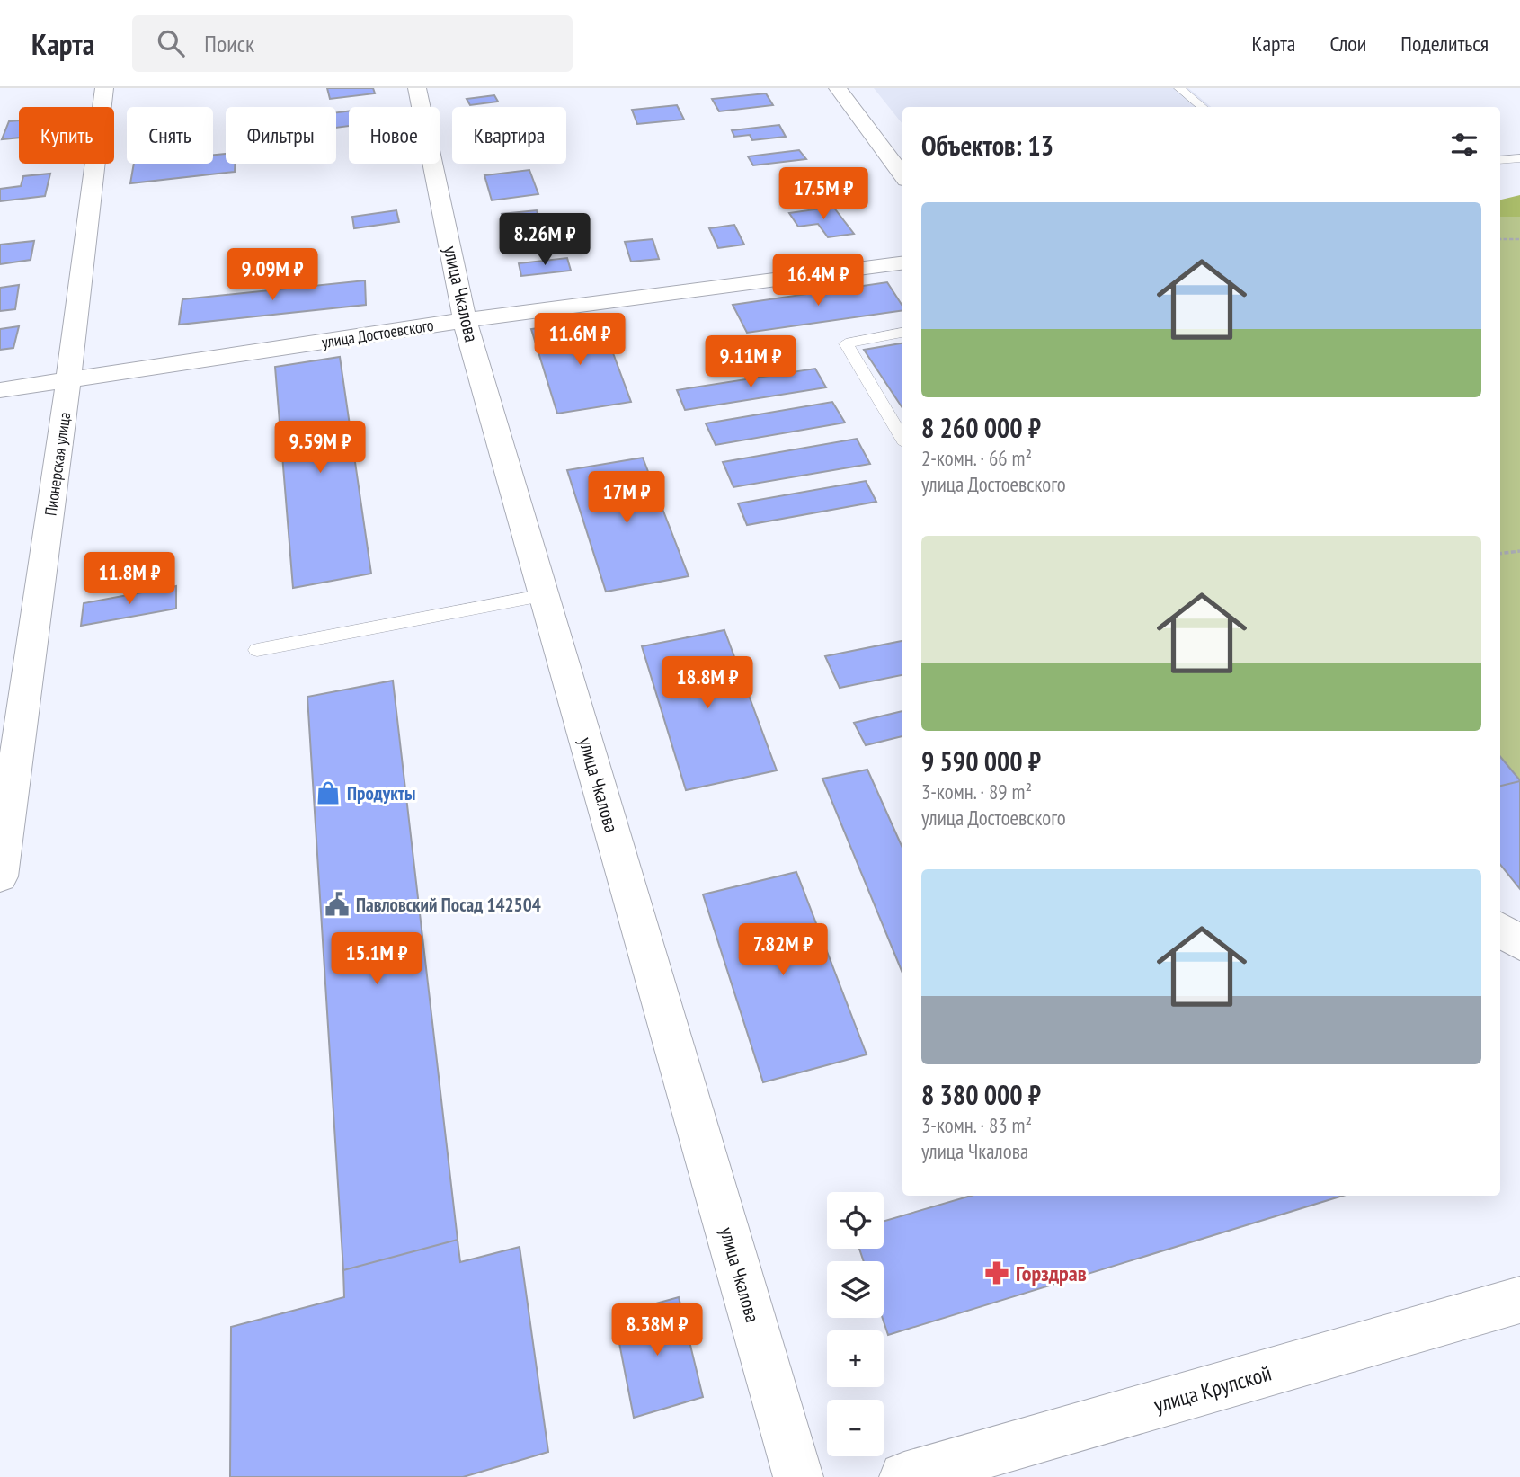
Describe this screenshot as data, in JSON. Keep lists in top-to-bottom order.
{
  "streets": {
    "street": [
      "улица Чкалова",
      "улица Достоевского",
      "Пионерская улица",
      "улица Крупской"
    ]
  },
  "crossings": [
    ["улица Чкалова", "улица Достоевского"],
    ["улица Достоевского", "Пионерская улица"]
  ],
  "places": {
    "shop": ["Продукты"],
    "public building": ["Павловский Посад 142504"],
    "pharmacy": ["Горздрав"]
  },
  "page": {
    "header": "Карта",
    "search": "Поиск",
    "nav": ["Карта", "Слои", "Поделиться"],
    "chip": [
      "Купить",
      "Снять",
      "Фильтры",
      "Новое",
      "Квартира"
    ],
    "heading": "Объектов: 13",
    "price": [
      "17.5M ₽",
      "8.26M ₽",
      "9.09M ₽",
      "16.4M ₽",
      "11.6M ₽",
      "9.11M ₽",
      "9.59M ₽",
      "17M ₽",
      "11.8M ₽",
      "18.8M ₽",
      "7.82M ₽",
      "15.1M ₽",
      "8.38M ₽"
    ],
    "list": [
      {
        "name": "8 260 000 ₽",
        "note": "2-комн. · 66 m² · улица Достоевского"
      },
      {
        "name": "9 590 000 ₽",
        "note": "3-комн. · 89 m² · улица Достоевского"
      },
      {
        "name": "8 380 000 ₽",
        "note": "3-комн. · 83 m² · улица Чкалова"
      }
    ],
    "map_buttons": ["+", "−"]
  }
}
